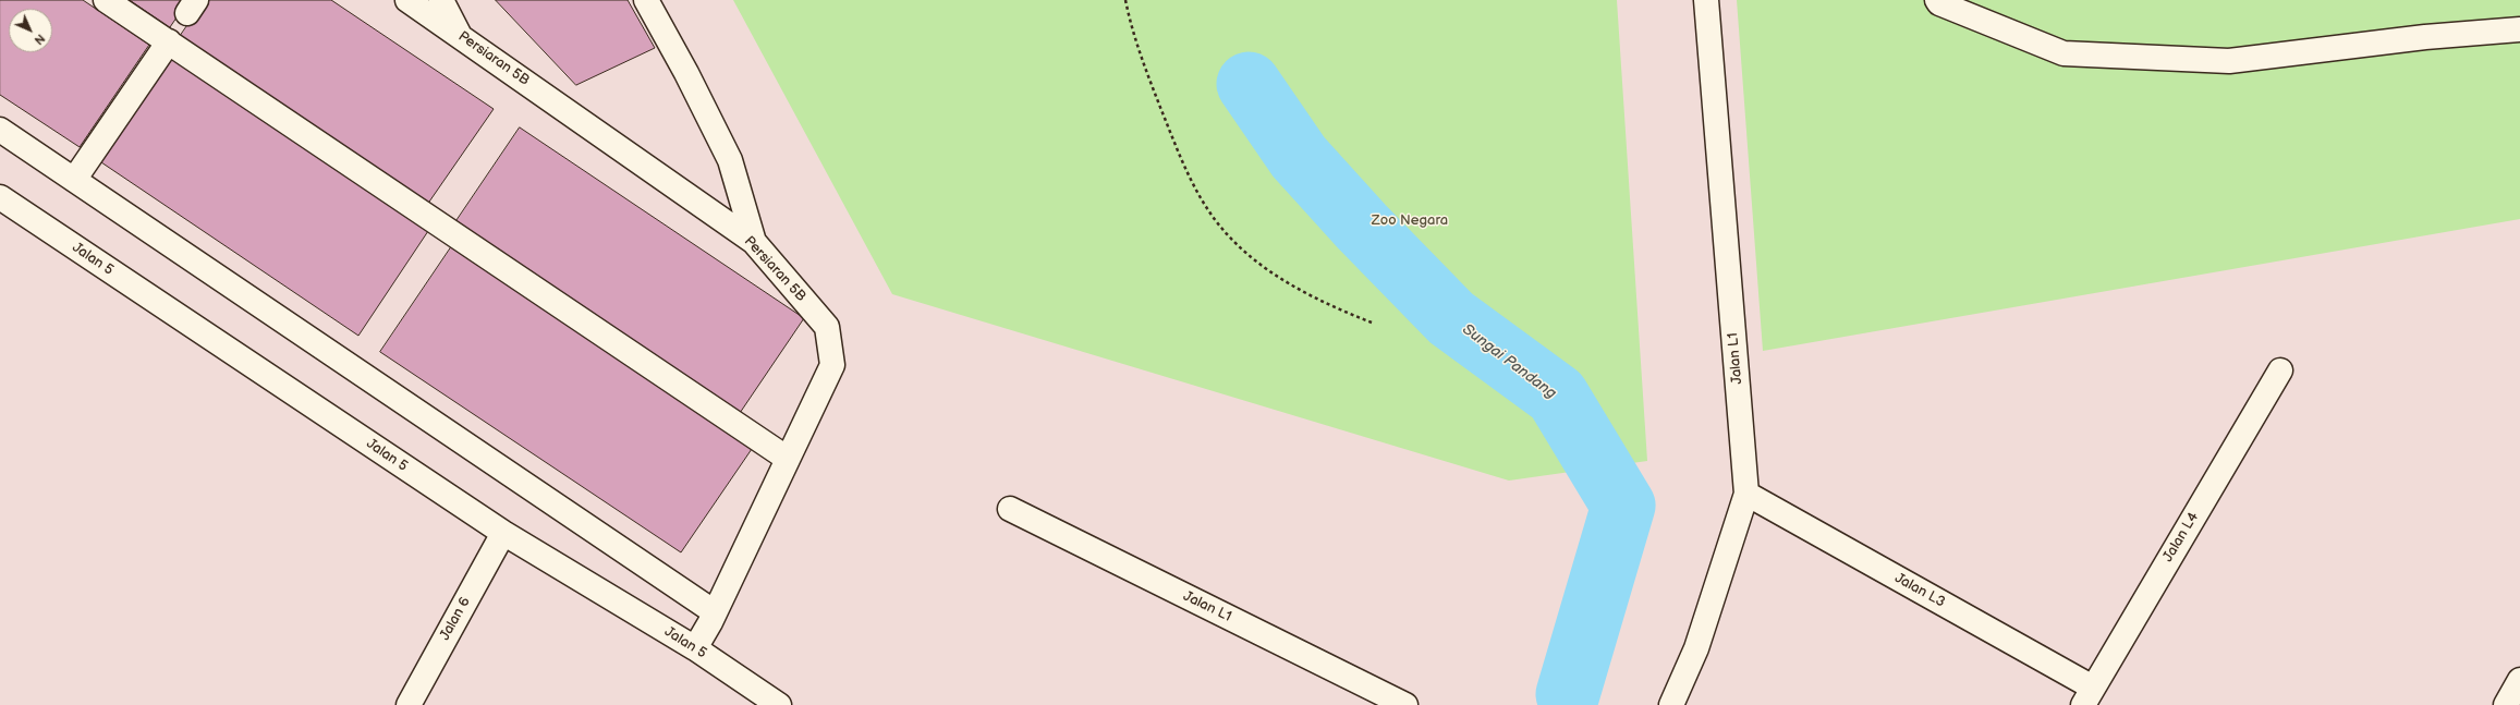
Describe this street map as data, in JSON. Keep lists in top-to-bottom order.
{
  "streets": {
    "street": [
      "Persiaran 5B",
      "Jalan 5",
      "Jalan L1",
      "Jalan L4",
      "Jalan L3",
      "Jalan 6"
    ]
  },
  "crossings": [
    ["Persiaran 5B", "Jalan 5"],
    ["Jalan 5", "Jalan 6"],
    ["Jalan L1", "Jalan L3"],
    ["Jalan L4", "Jalan L3"]
  ],
  "water": ["Sungai Pandang"],
  "parks": ["Zoo Negara"],
  "north": "bottom right"
}
